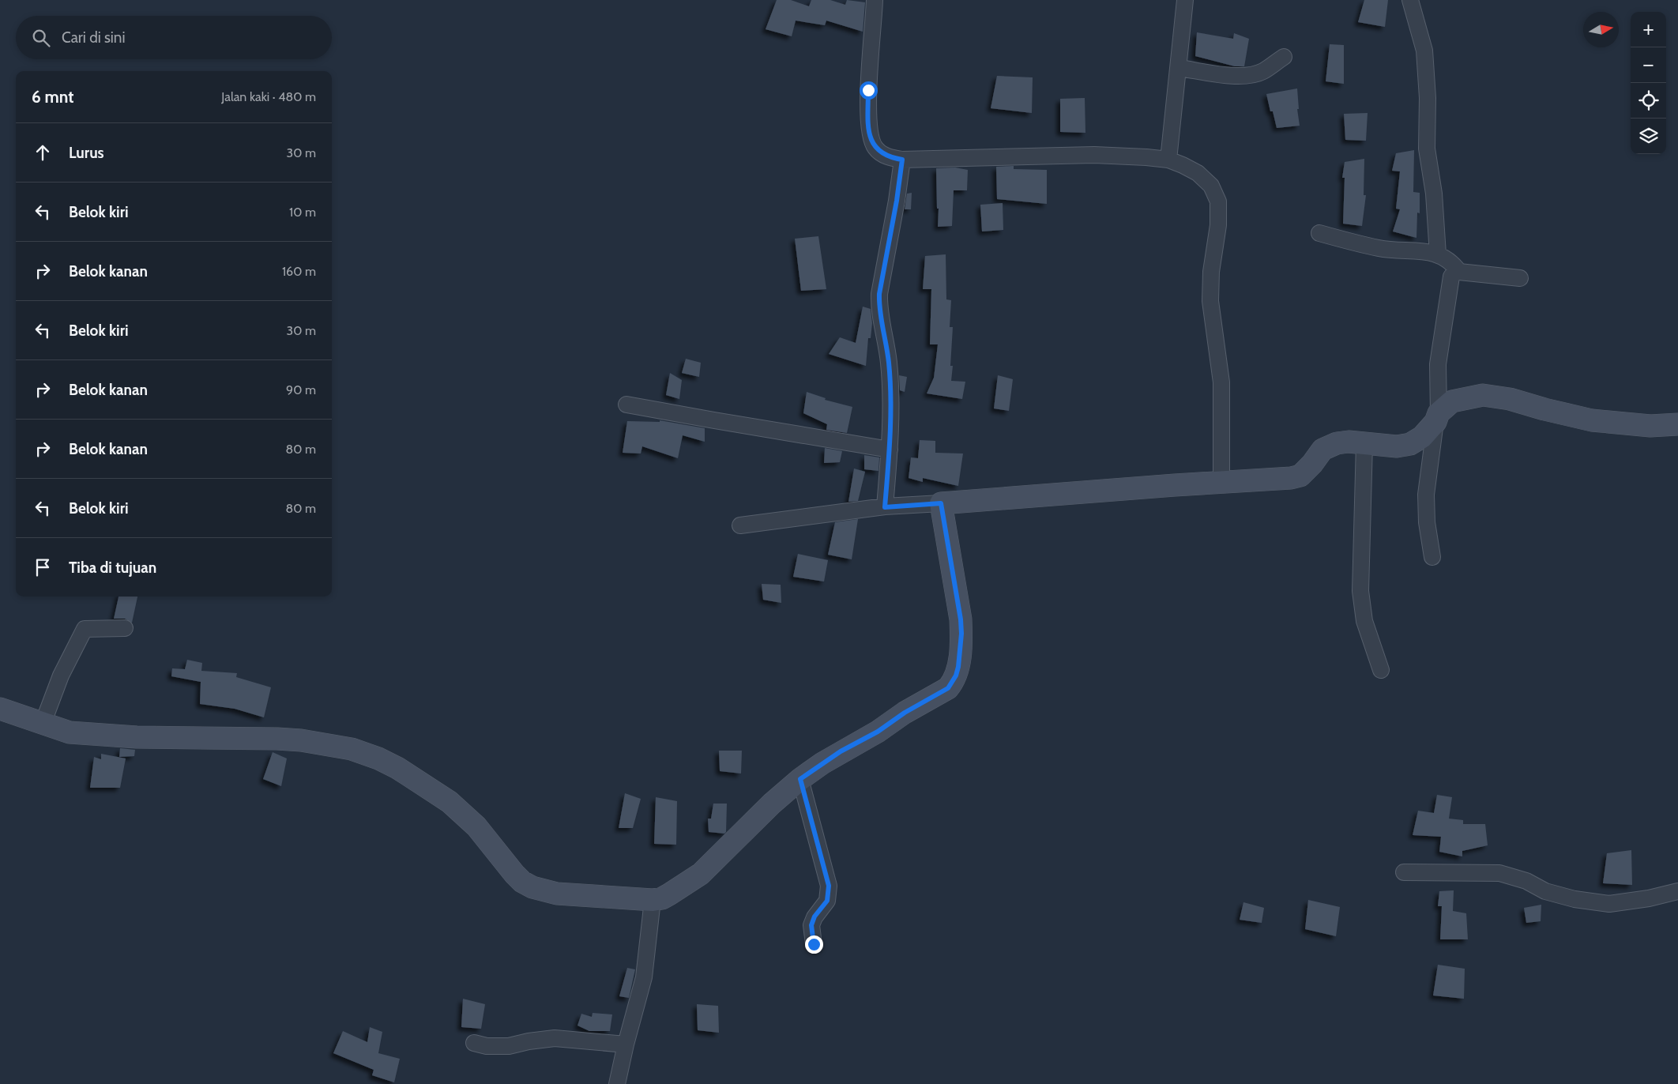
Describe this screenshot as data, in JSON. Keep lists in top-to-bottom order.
{
  "north": "right",
  "page": {
    "map_buttons": ["+", "−"],
    "search": "Cari di sini",
    "heading": ["6 mnt", "Jalan kaki · 480 m"],
    "list": [
      ["Lurus", "30 m"],
      ["Belok kiri", "10 m"],
      ["Belok kanan", "160 m"],
      ["Belok kiri", "30 m"],
      ["Belok kanan", "90 m"],
      ["Belok kanan", "80 m"],
      ["Belok kiri", "80 m"],
      "Tiba di tujuan"
    ]
  }
}
